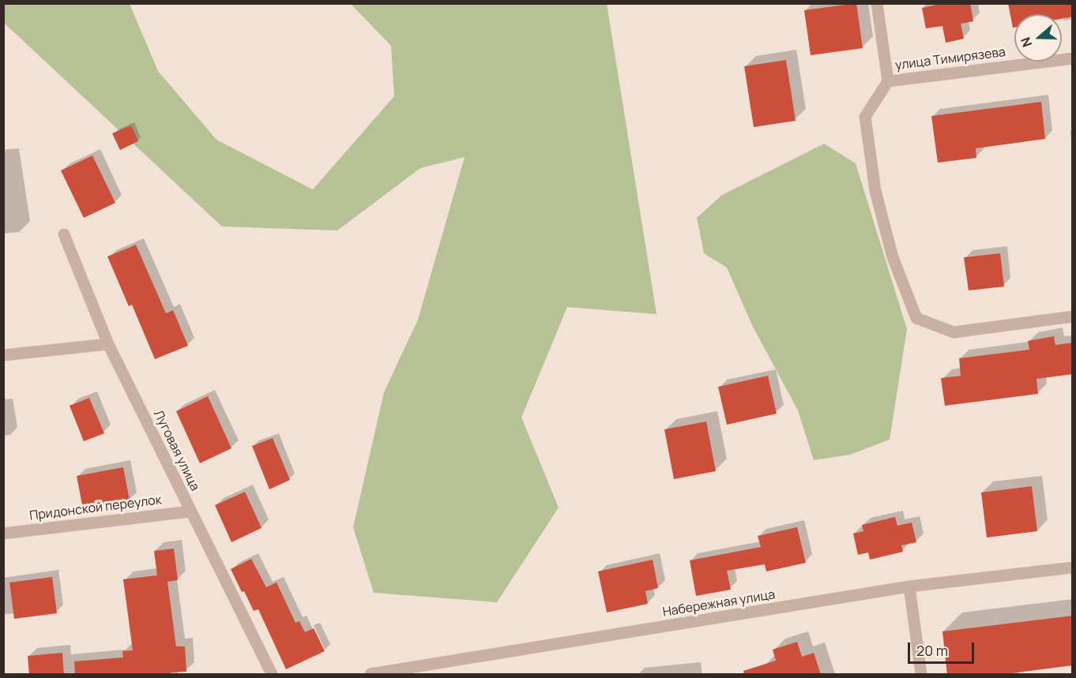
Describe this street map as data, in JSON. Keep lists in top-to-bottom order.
{
  "streets": {
    "street": [
      "улица Тимирязева",
      "Луговая улица",
      "Придонской переулок",
      "Набережная улица"
    ]
  },
  "crossings": [
    ["Луговая улица", "Придонской переулок"]
  ],
  "scale_bar": "20 m",
  "north": "left"
}
